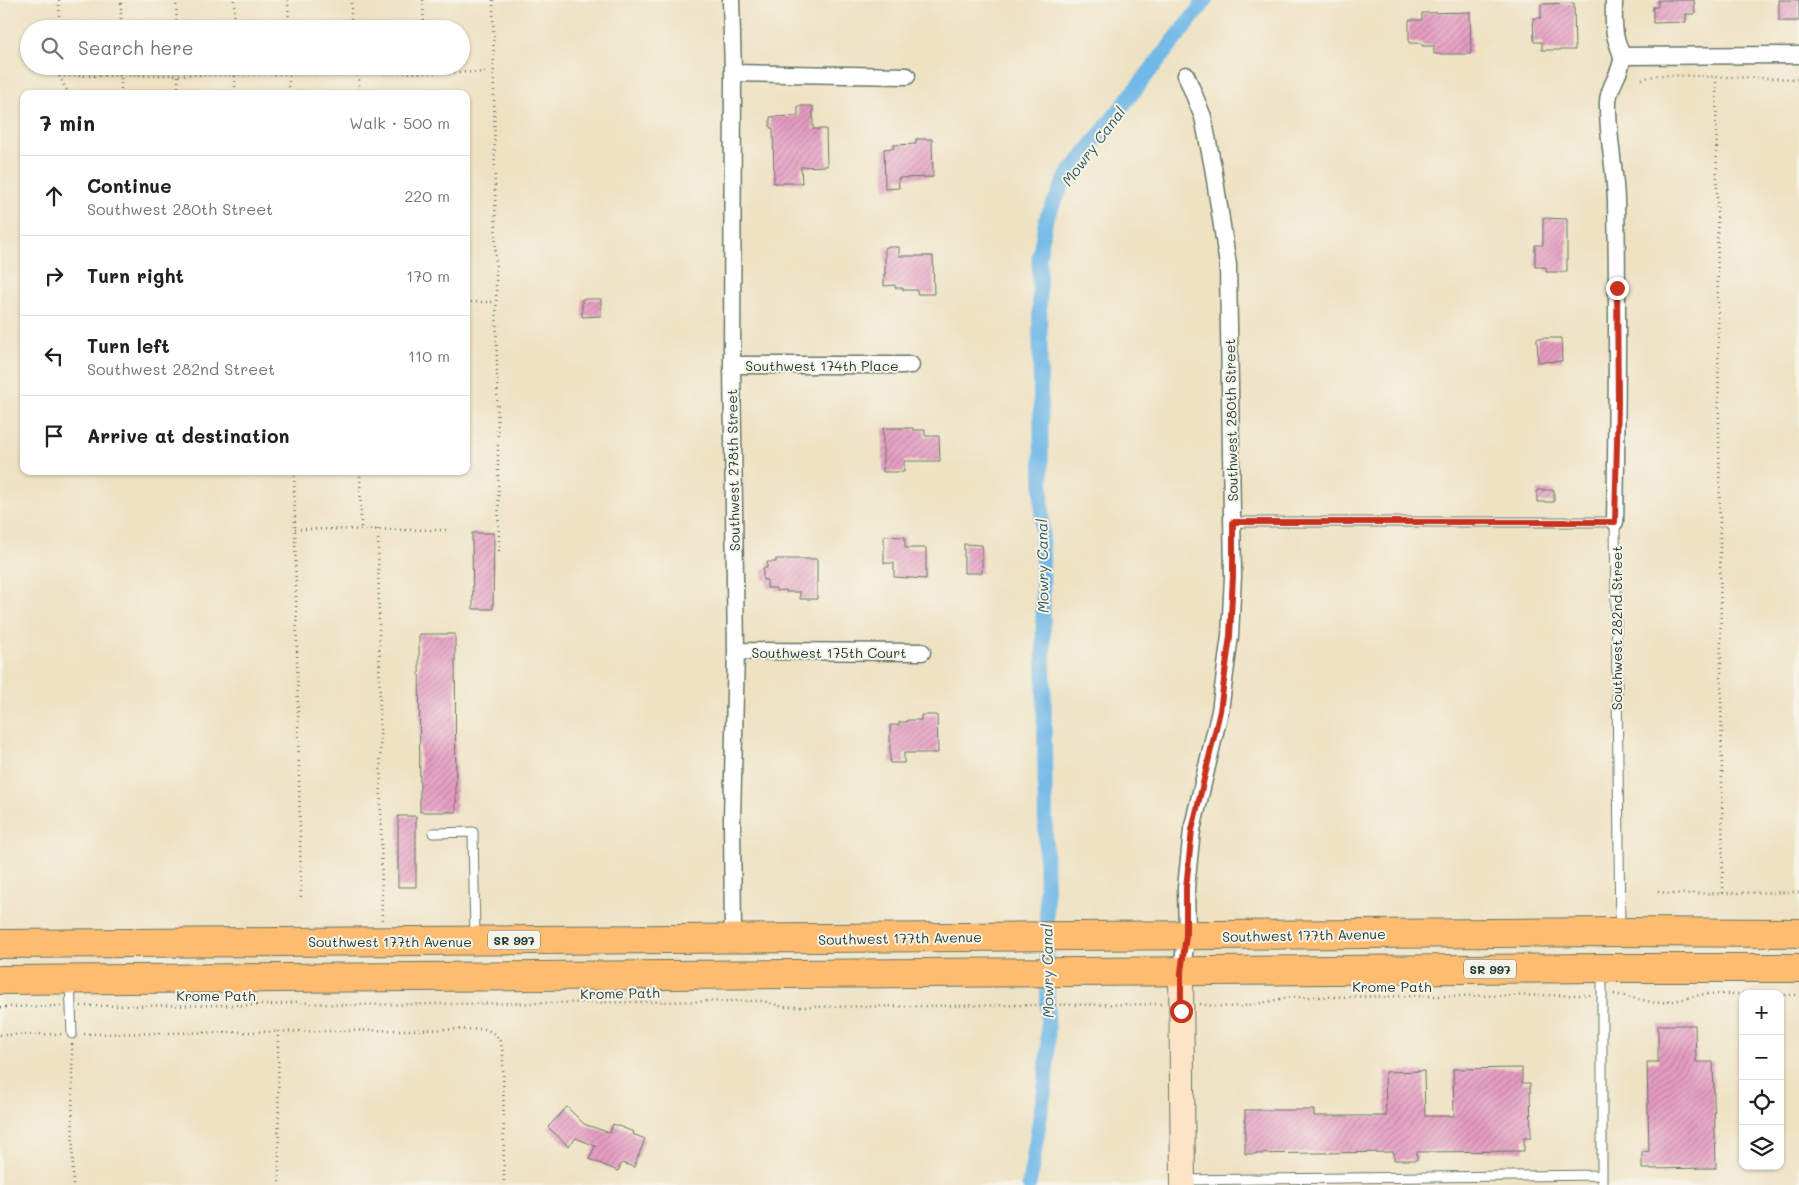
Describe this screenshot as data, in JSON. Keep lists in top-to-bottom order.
{
  "streets": {
    "highway": ["Southwest 177th Avenue", "SR 997"],
    "street": [
      "Southwest 174th Place",
      "Southwest 280th Street",
      "Southwest 278th Street",
      "Southwest 282nd Street",
      "Southwest 175th Court"
    ],
    "path": ["Krome Path"]
  },
  "crossings": [
    ["Southwest 174th Place", "Southwest 278th Street"],
    ["Southwest 280th Street", "Southwest 177th Avenue"],
    ["Southwest 280th Street", "SR 997"],
    ["Southwest 278th Street", "Southwest 175th Court"],
    ["Southwest 278th Street", "Southwest 177th Avenue"],
    ["Southwest 282nd Street", "Southwest 177th Avenue"]
  ],
  "water": ["Mowry Canal"],
  "page": {
    "search": "Search here",
    "heading": ["7 min", "Walk · 500 m"],
    "list": [
      ["Continue", "Southwest 280th Street", "220 m"],
      ["Turn right", "170 m"],
      ["Turn left", "Southwest 282nd Street", "110 m"],
      "Arrive at destination"
    ],
    "map_buttons": ["+", "−"]
  }
}
